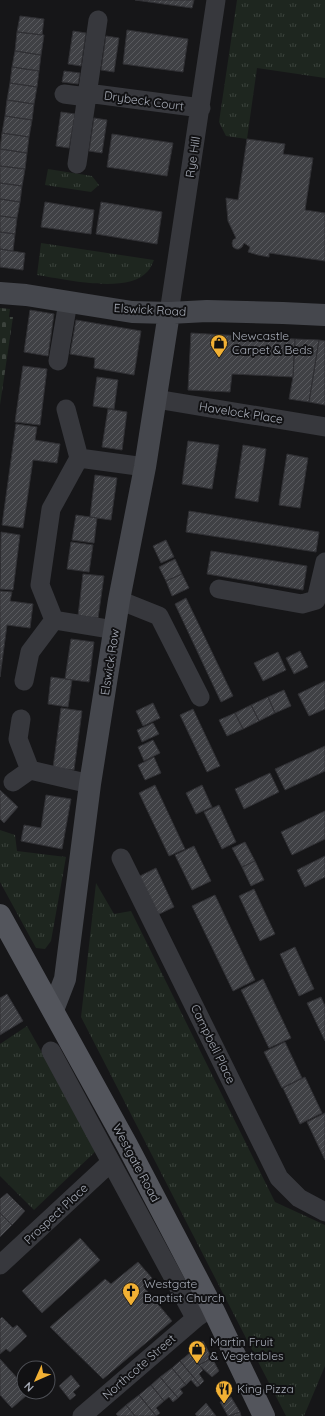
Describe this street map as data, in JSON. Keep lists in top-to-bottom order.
{
  "streets": {
    "main road": ["Westgate Road"],
    "street": [
      "Drybeck Court",
      "Rye Hill",
      "Elswick Road",
      "Havelock Place",
      "Elswick Row",
      "Campbell Place",
      "Prospect Place",
      "Northcote Street"
    ]
  },
  "crossings": [
    ["Drybeck Court", "Rye Hill"],
    ["Rye Hill", "Elswick Road"],
    ["Rye Hill", "Elswick Row"],
    ["Elswick Road", "Elswick Row"],
    ["Havelock Place", "Elswick Row"],
    ["Elswick Row", "Westgate Road"],
    ["Westgate Road", "Northcote Street"]
  ],
  "places": {
    "shop": ["Newcastle Carpet & Beds", "Martin Fruit & Vegetables"],
    "church": ["Westgate Baptist Church"],
    "restaurant": ["King Pizza"]
  },
  "north": "bottom left"
}
